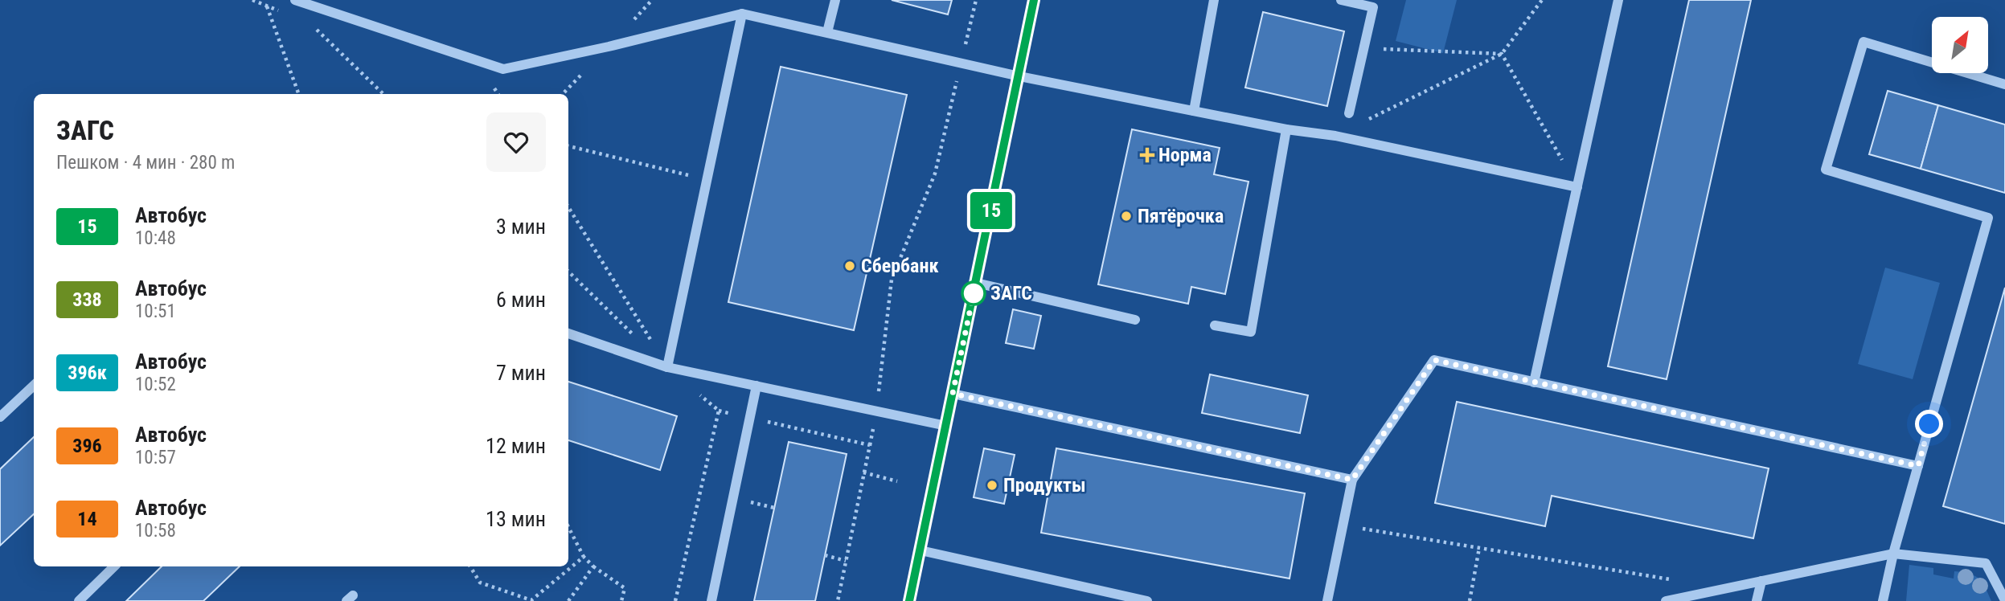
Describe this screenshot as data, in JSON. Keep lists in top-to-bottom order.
{
  "places": {
    "health": ["Норма"],
    "other": [
      "Пятёрочка",
      "Сбербанк",
      "ЗАГС",
      "Продукты"
    ]
  },
  "lines": ["bus line 15"],
  "north": "top right",
  "page": {
    "on_map": "15",
    "heading": ["ЗАГС", "Пешком · 4 мин · 280 m"],
    "list": [
      {
        "mark": "15",
        "name": "Автобус",
        "note": "10:48",
        "value": "3 мин"
      },
      {
        "mark": "338",
        "name": "Автобус",
        "note": "10:51",
        "value": "6 мин"
      },
      {
        "mark": "396к",
        "name": "Автобус",
        "note": "10:52",
        "value": "7 мин"
      },
      {
        "mark": "396",
        "name": "Автобус",
        "note": "10:57",
        "value": "12 мин"
      },
      {
        "mark": "14",
        "name": "Автобус",
        "note": "10:58",
        "value": "13 мин"
      }
    ]
  }
}
